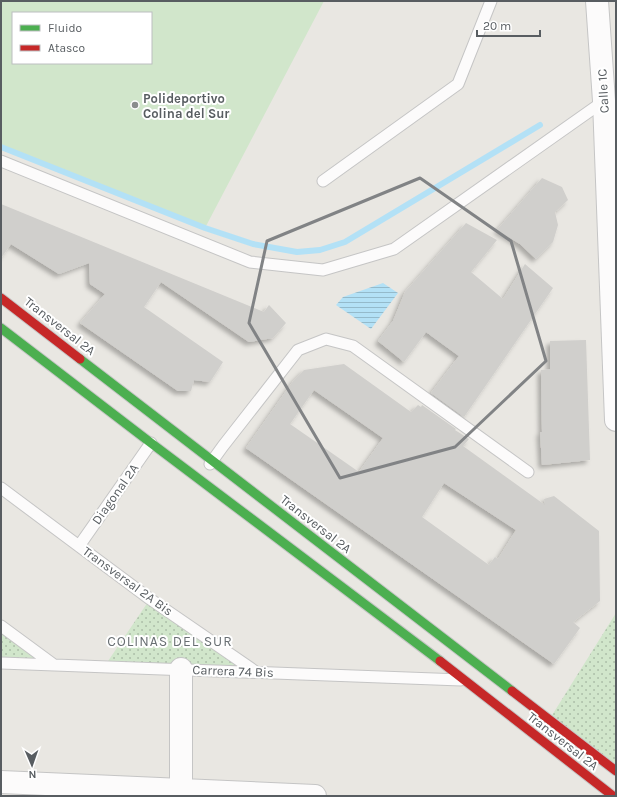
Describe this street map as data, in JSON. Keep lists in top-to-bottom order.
{
  "streets": {
    "street": ["Calle 1C", "Transversal 2A"],
    "lane": ["Diagonal 2A", "Transversal 2A Bis", "Carrera 74 Bis"]
  },
  "crossings": [
    ["Transversal 2A", "Diagonal 2A"],
    ["Transversal 2A", "Carrera 74 Bis"],
    ["Diagonal 2A", "Transversal 2A Bis"],
    ["Transversal 2A Bis", "Carrera 74 Bis"]
  ],
  "districts": ["COLINAS DEL SUR"],
  "places": ["Polideportivo Colina del Sur"],
  "legend": ["Fluido", "Atasco"],
  "scale_bar": "20 m",
  "north": "bottom"
}
